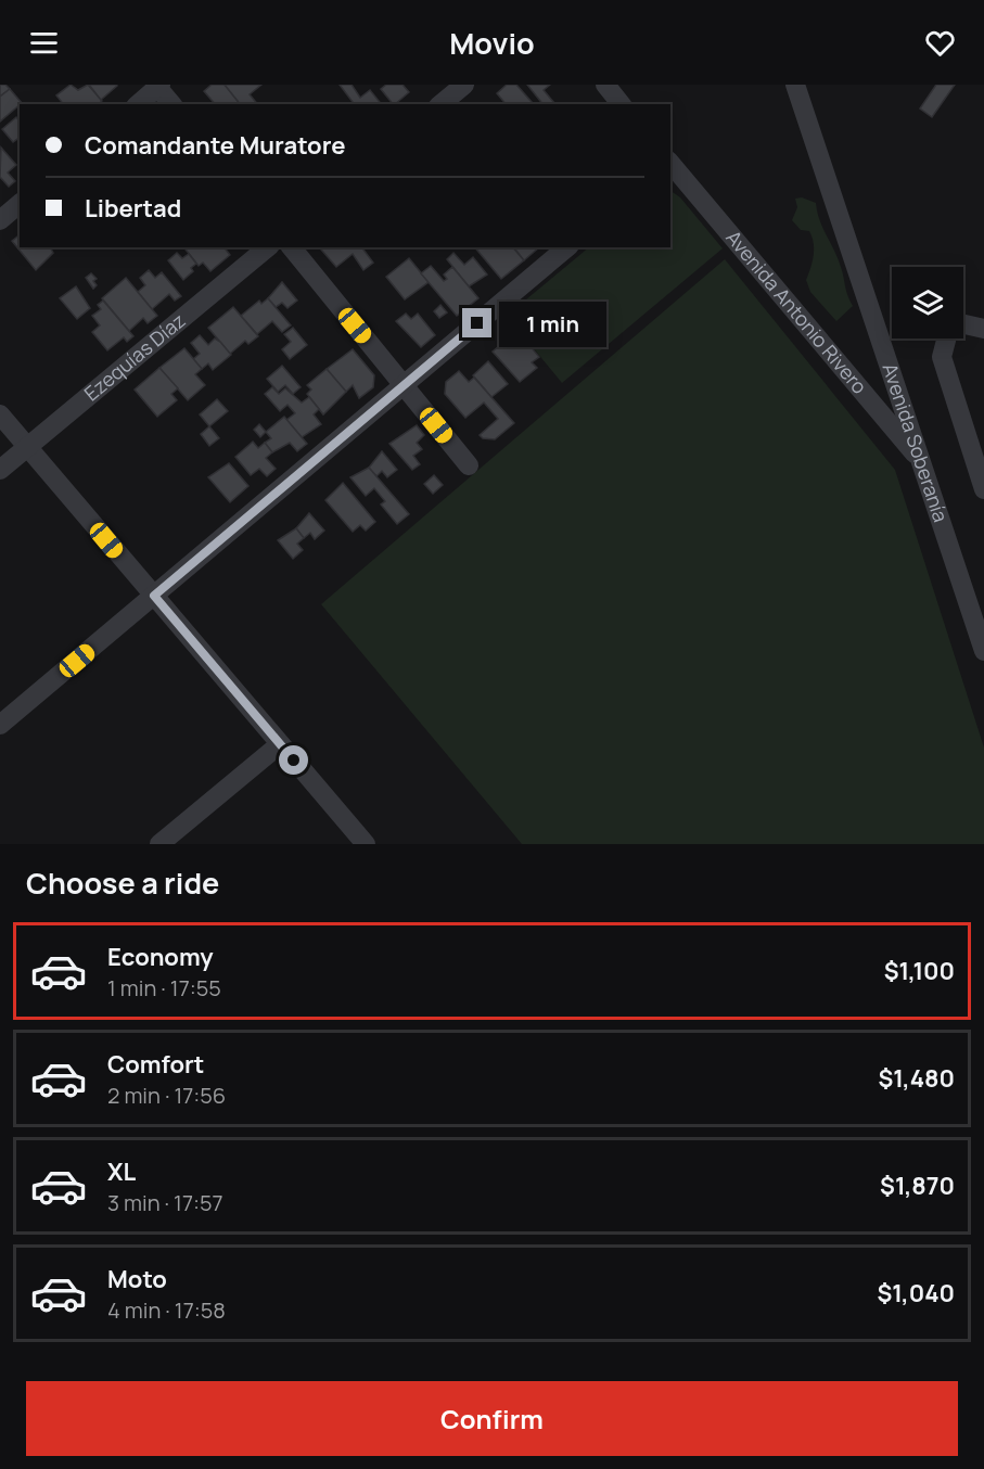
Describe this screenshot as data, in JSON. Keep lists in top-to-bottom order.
{
  "streets": {
    "street": ["Avenida Antonio Rivero", "Ezequías Díaz", "Avenida Soberanía"]
  },
  "crossings": [
    ["Avenida Antonio Rivero", "Avenida Soberanía"]
  ],
  "page": {
    "header": "Movio",
    "banner": ["Comandante Muratore", "Libertad"],
    "bubble": "1 min",
    "heading": "Choose a ride",
    "list": [
      {
        "name": "Economy",
        "note": "1 min · 17:55",
        "value": "$1,100"
      },
      {
        "name": "Comfort",
        "note": "2 min · 17:56",
        "value": "$1,480"
      },
      {
        "name": "XL",
        "note": "3 min · 17:57",
        "value": "$1,870"
      },
      {
        "name": "Moto",
        "note": "4 min · 17:58",
        "value": "$1,040"
      }
    ],
    "buttons": "Confirm"
  }
}
